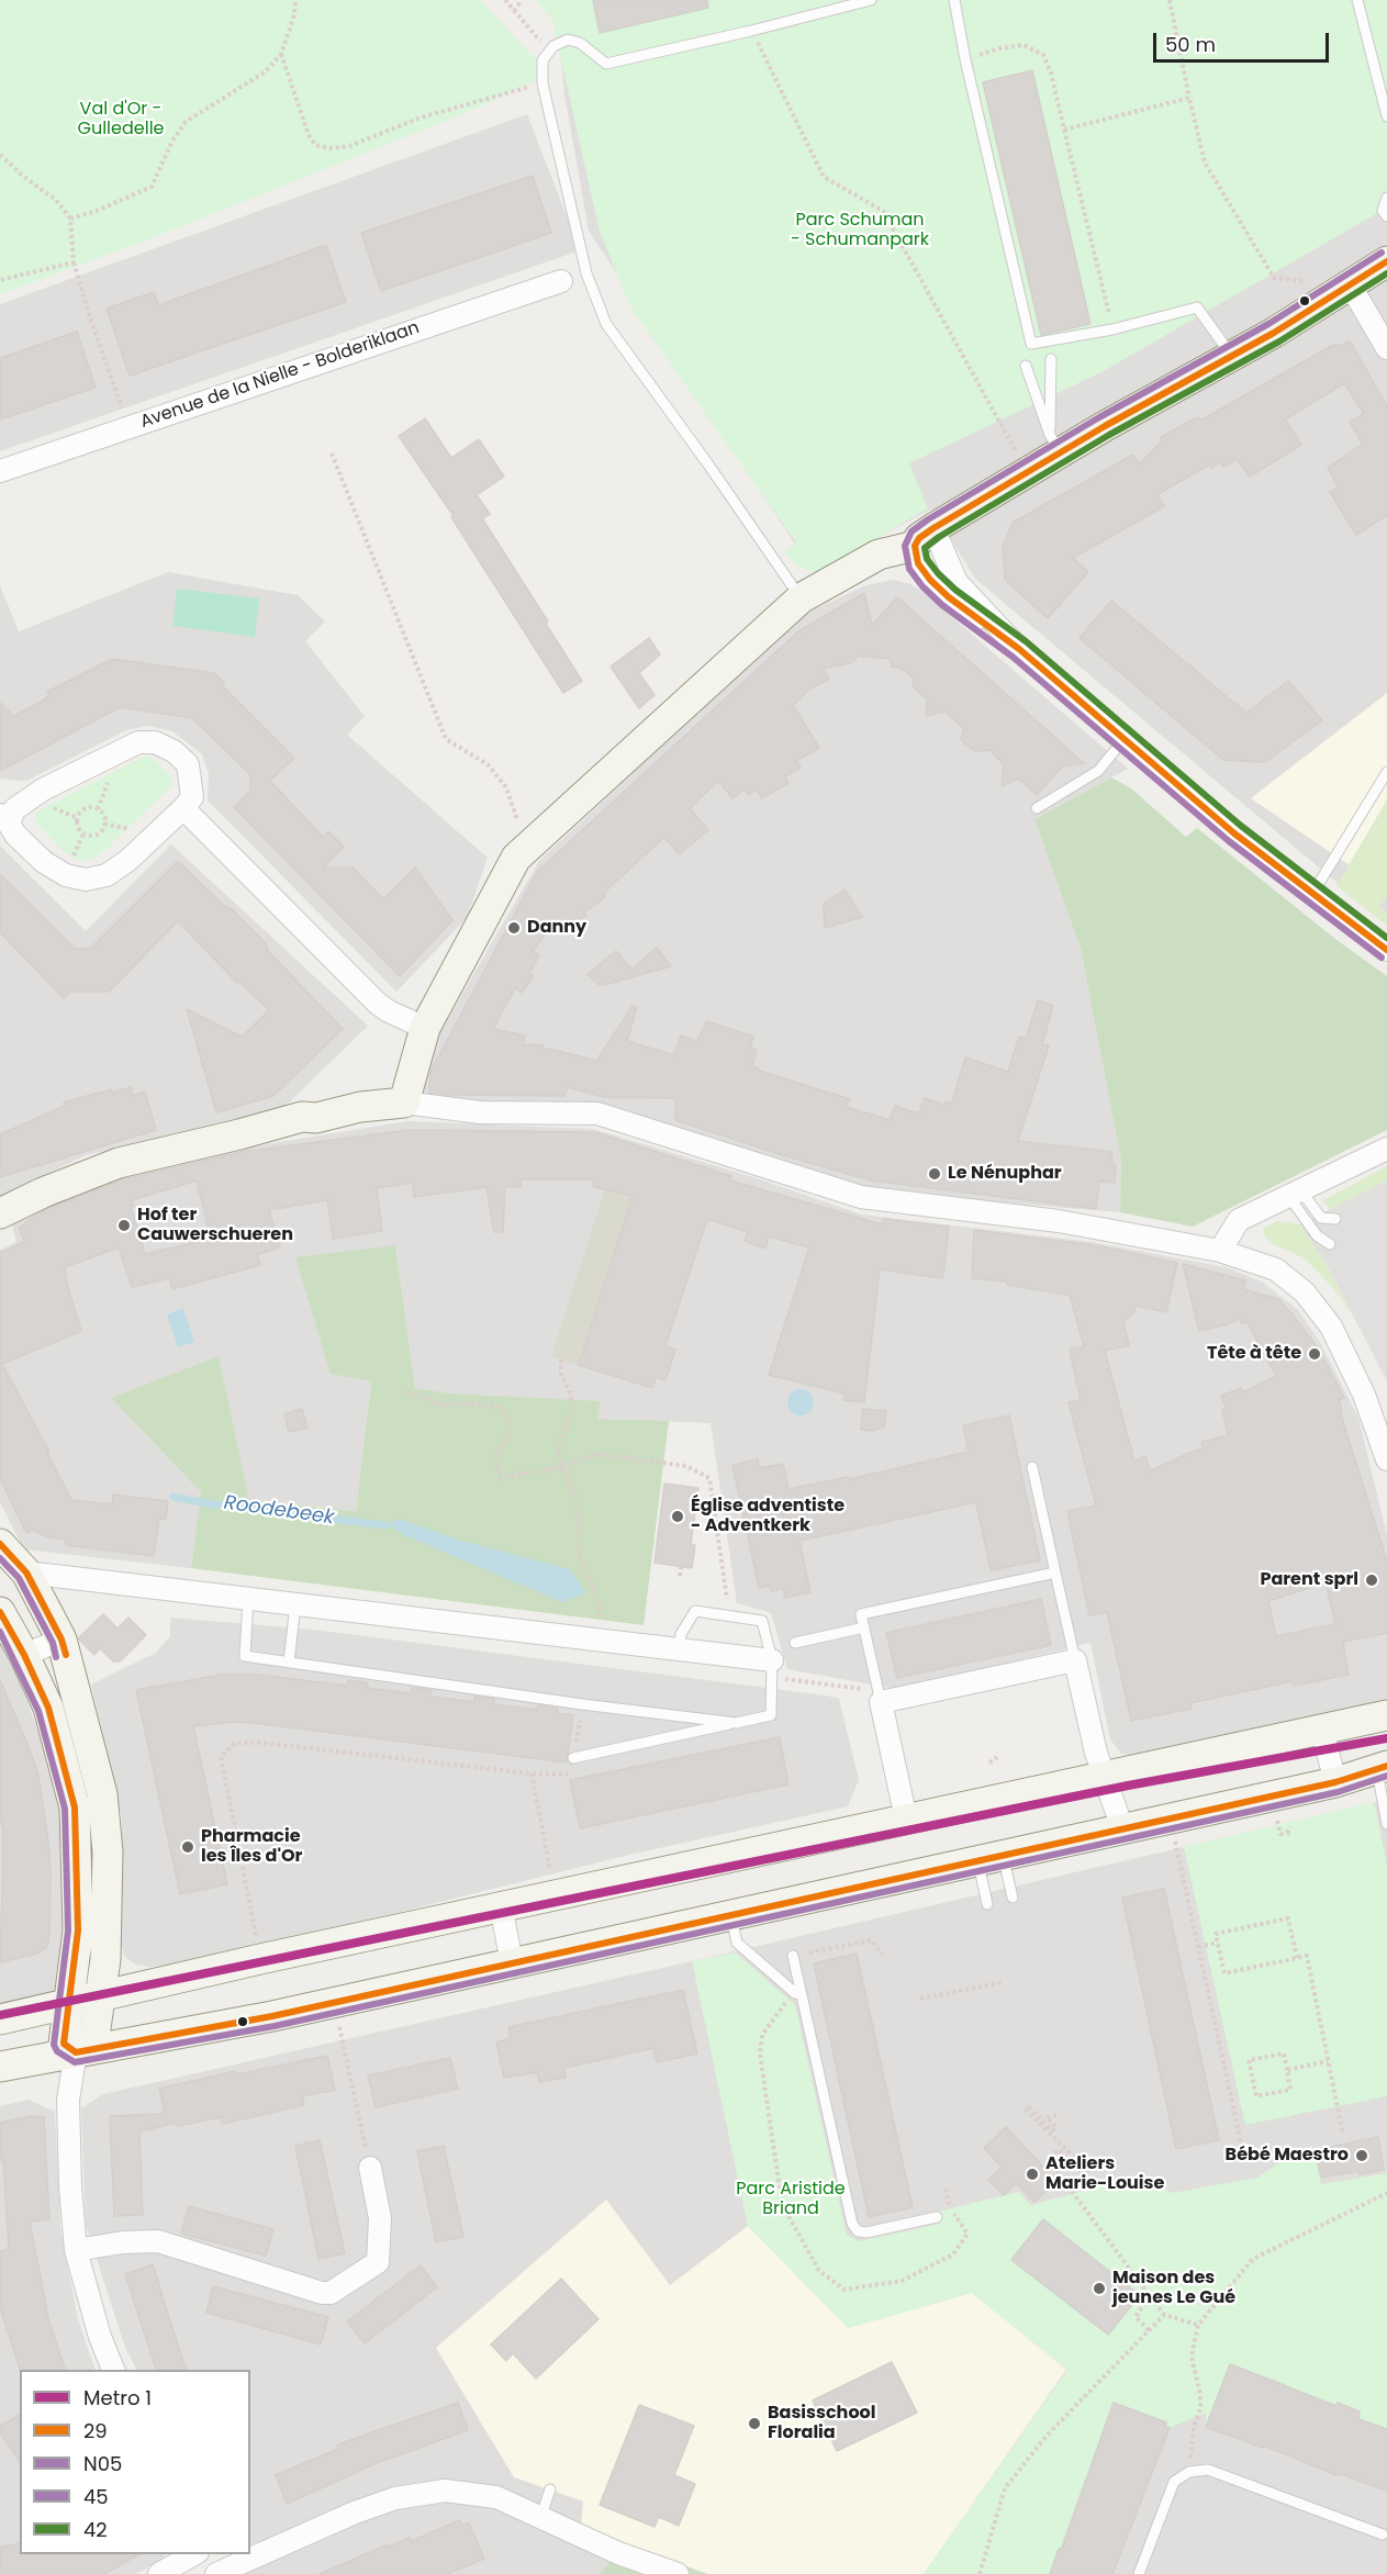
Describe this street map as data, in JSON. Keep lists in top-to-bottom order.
{
  "streets": {
    "street": ["Avenue de la Nielle - Bolderiklaan"]
  },
  "water": ["Roodebeek"],
  "parks": ["Val d'Or - Gulledelle", "Parc Schuman - Schumanpark", "Parc Aristide Briand"],
  "places": [
    "Danny",
    "Le Nénuphar",
    "Hof ter Cauwerschueren",
    "Tête à tête",
    "Église adventiste - Adventkerk",
    "Parent sprl",
    "Pharmacie les Îles d'Or",
    "Bébé Maestro",
    "Ateliers Marie-Louise",
    "Maison des jeunes Le Gué",
    "Basisschool Floralia"
  ],
  "lines": [
    "transit line 45",
    "transit line 29",
    "transit line 42",
    "transit line N05",
    "metro line 1"
  ],
  "legend": [
    "Metro 1",
    "29",
    "N05",
    "45",
    "42"
  ],
  "scale_bar": "50 m"
}
